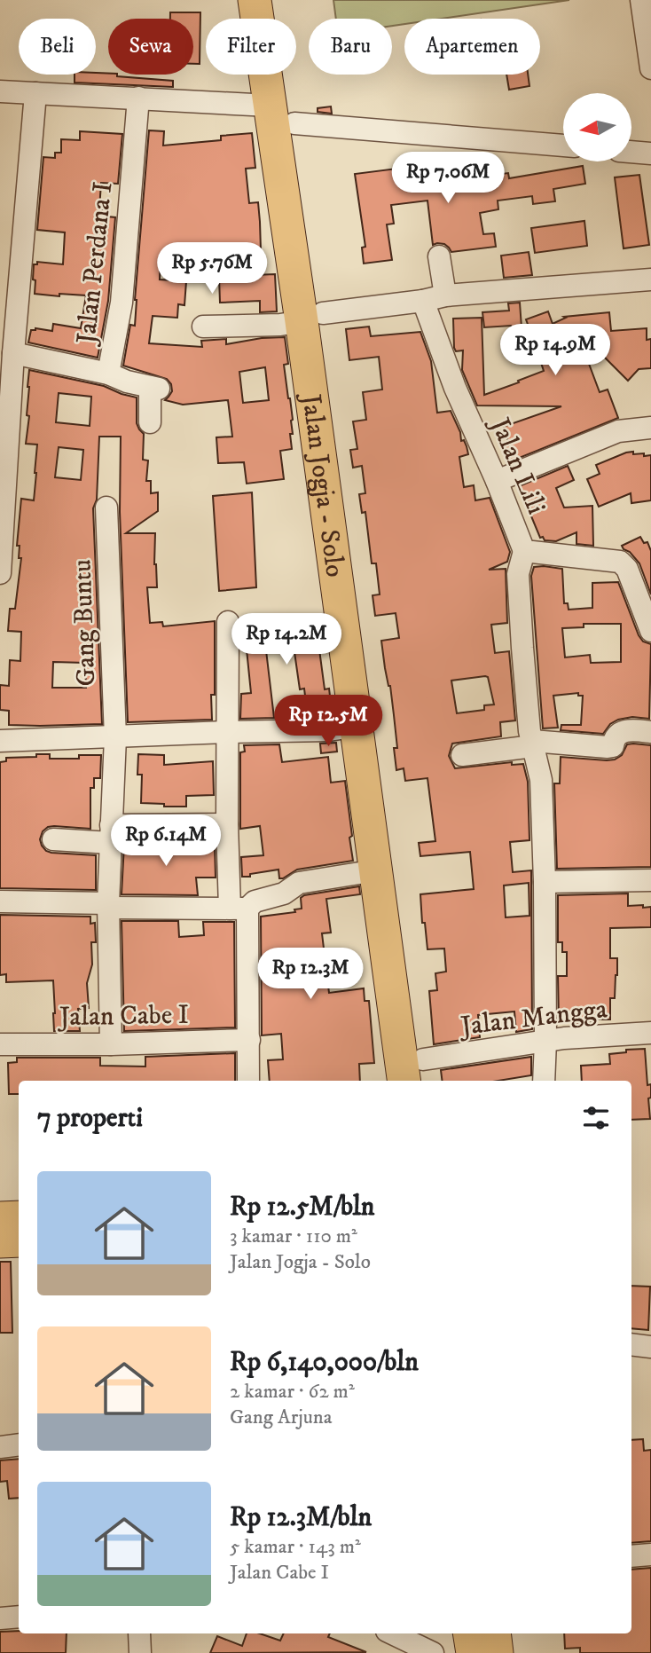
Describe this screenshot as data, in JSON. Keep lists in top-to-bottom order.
{
  "streets": {
    "highway": ["Jalan Jogja - Solo"],
    "street": [
      "Jalan Perdana I",
      "Jalan Lili",
      "Gang Buntu",
      "Jalan Cabe I",
      "Jalan Mangga"
    ]
  },
  "crossings": [
    ["Jalan Jogja - Solo", "Jalan Mangga"],
    ["Gang Buntu", "Jalan Cabe I"]
  ],
  "north": "left",
  "page": {
    "chip": [
      "Beli",
      "Sewa",
      "Filter",
      "Baru",
      "Apartemen"
    ],
    "price": [
      "Rp 7.06M",
      "Rp 5.76M",
      "Rp 14.9M",
      "Rp 14.2M",
      "Rp 12.5M",
      "Rp 6.14M",
      "Rp 12.3M"
    ],
    "heading": "7 properti",
    "list": [
      {
        "name": "Rp 12.5M/bln",
        "note": "3 kamar · 110 m² · Jalan Jogja - Solo"
      },
      {
        "name": "Rp 6,140,000/bln",
        "note": "2 kamar · 62 m² · Gang Arjuna"
      },
      {
        "name": "Rp 12.3M/bln",
        "note": "5 kamar · 143 m² · Jalan Cabe I"
      }
    ]
  }
}
